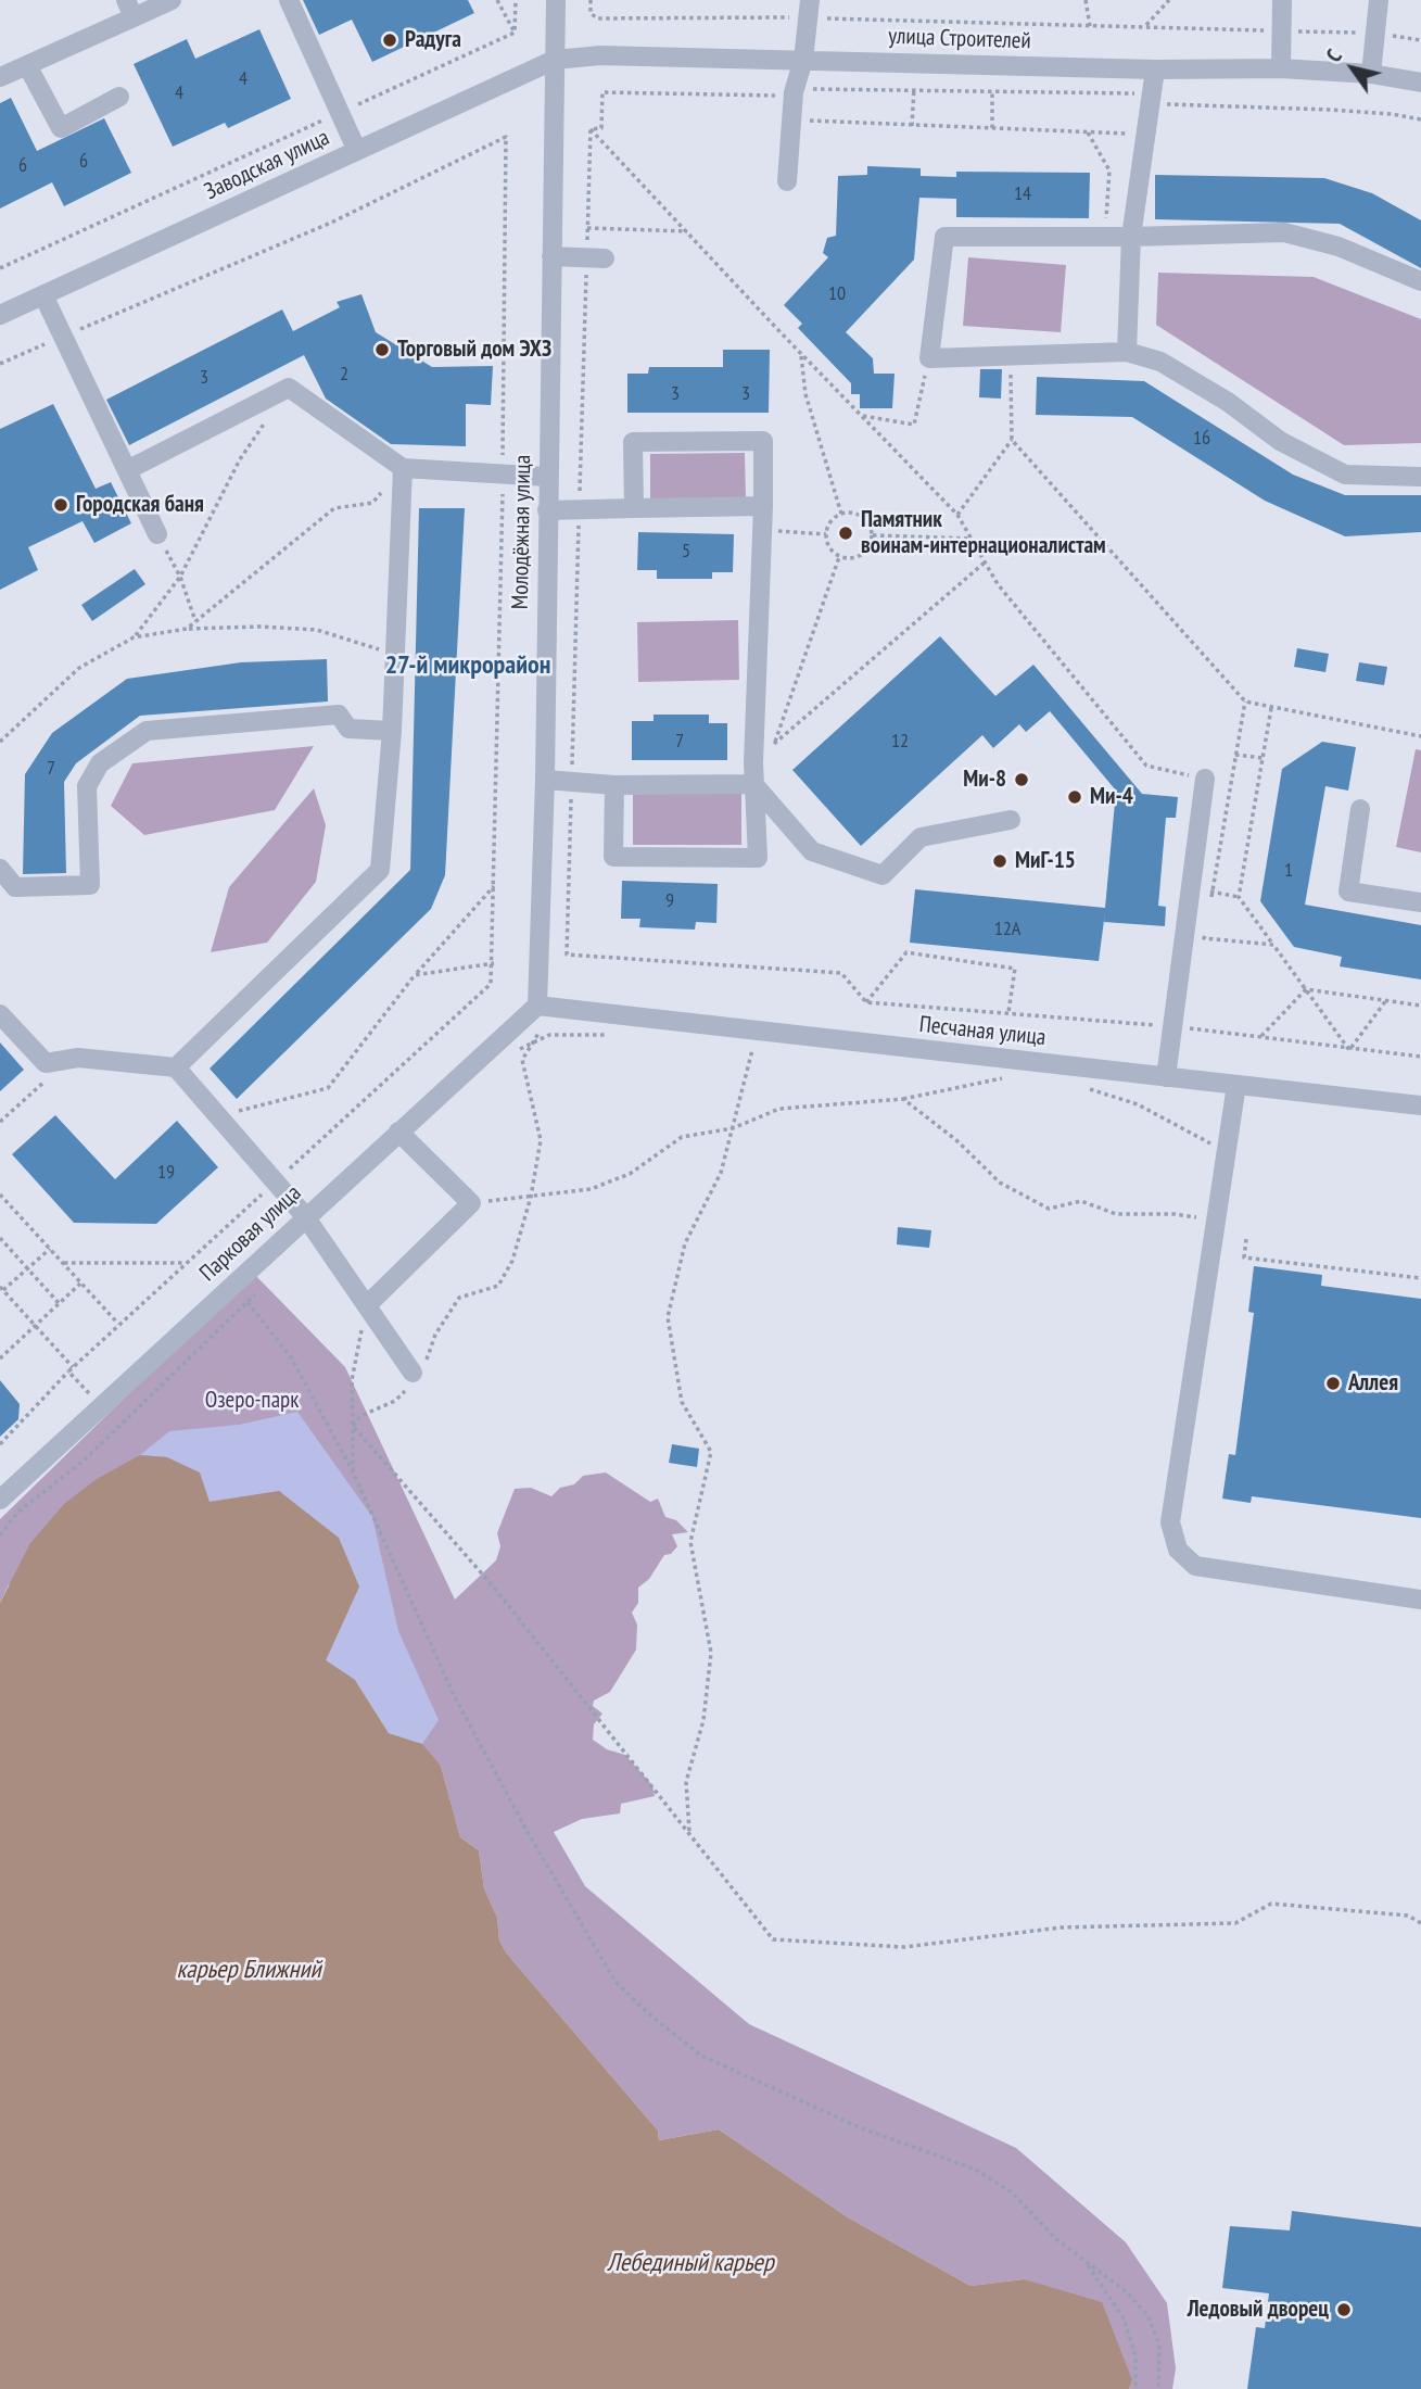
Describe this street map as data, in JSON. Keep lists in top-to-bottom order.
{
  "streets": {
    "street": [
      "улица Строителей",
      "Заводская улица",
      "Молодёжная улица",
      "Песчаная улица",
      "Парковая улица"
    ]
  },
  "crossings": [
    ["улица Строителей", "Заводская улица"],
    ["улица Строителей", "Молодёжная улица"],
    ["Заводская улица", "Молодёжная улица"],
    ["Молодёжная улица", "Песчаная улица"],
    ["Молодёжная улица", "Парковая улица"],
    ["Песчаная улица", "Парковая улица"]
  ],
  "districts": ["27-й микрорайон"],
  "water": ["карьер Ближний", "Лебединый карьер"],
  "parks": ["Озеро-парк"],
  "places": [
    "Радуга",
    "Торговый дом ЭХЗ",
    "Городская баня",
    "Памятник воинам-интернационалистам",
    "Ми-8",
    "Ми-4",
    "МиГ-15",
    "Аллея",
    "Ледовый дворец"
  ],
  "house_numbers": [
    "4",
    "4",
    "6",
    "6",
    "14",
    "10",
    "2",
    "3",
    "3",
    "3",
    "16",
    "5",
    "7",
    "12",
    "7",
    "1",
    "9",
    "12А",
    "19"
  ],
  "north": "top left"
}
